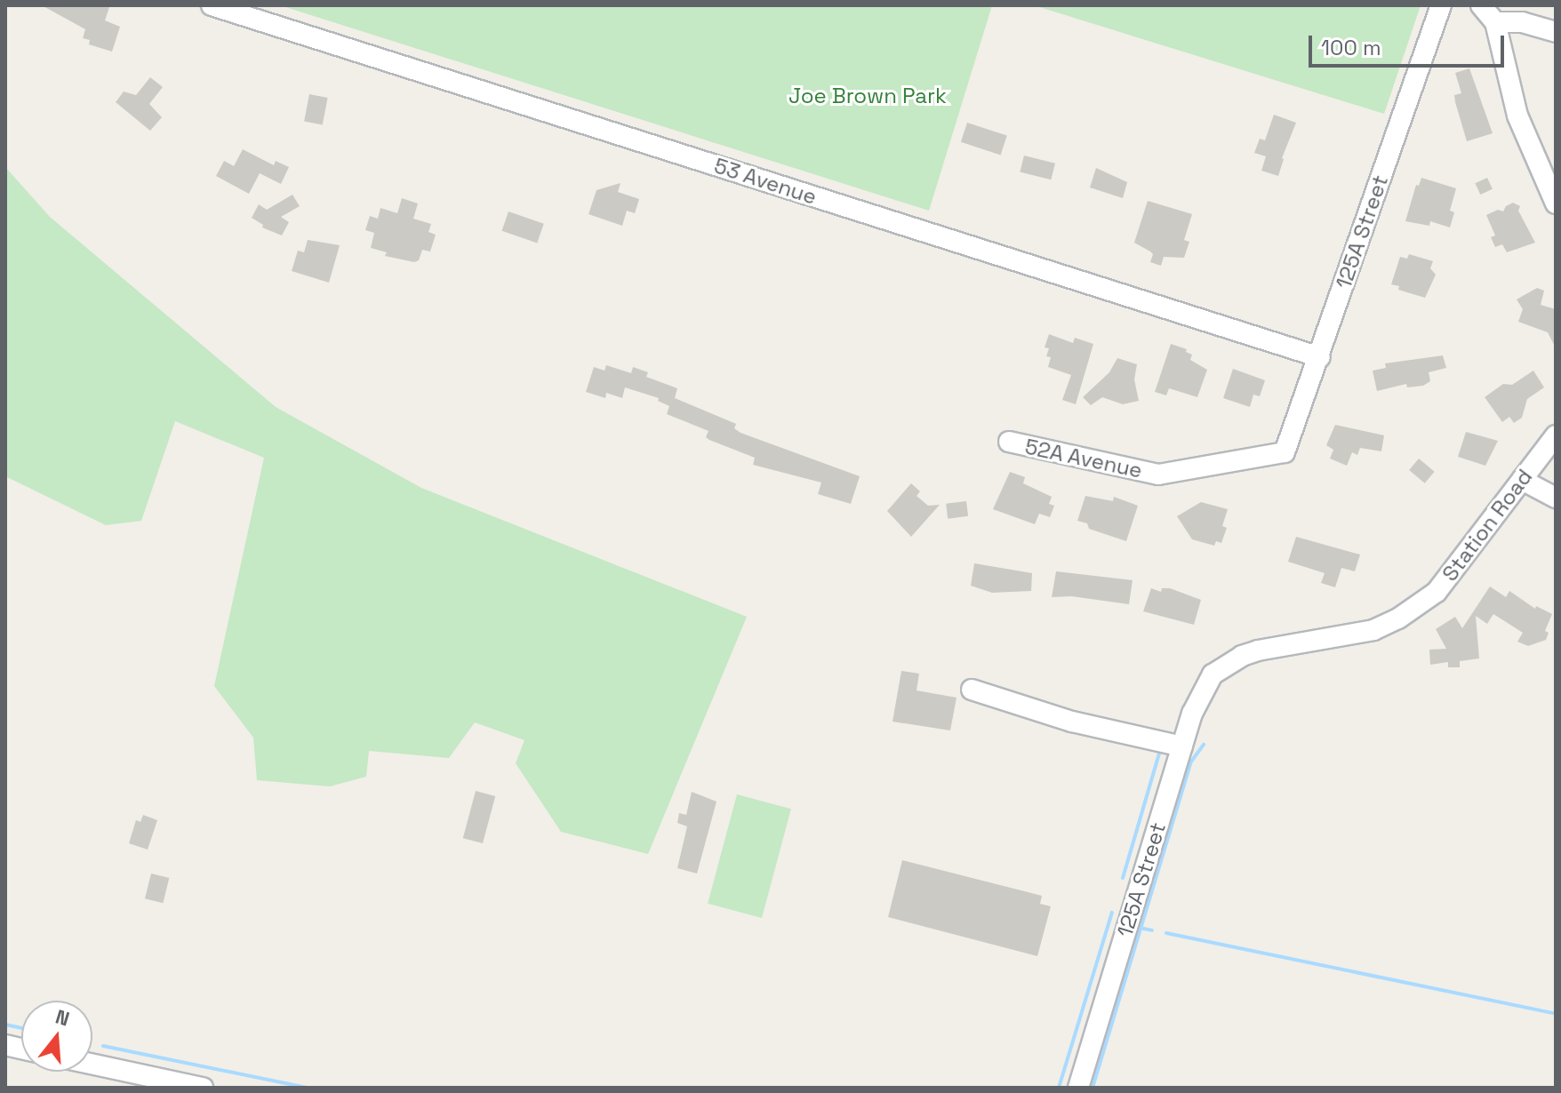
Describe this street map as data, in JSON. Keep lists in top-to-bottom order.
{
  "streets": {
    "street": [
      "53 Avenue",
      "125A Street",
      "52A Avenue",
      "Station Road"
    ]
  },
  "crossings": [
    ["53 Avenue", "125A Street"],
    ["125A Street", "52A Avenue"],
    ["125A Street", "Station Road"]
  ],
  "parks": ["Joe Brown Park"],
  "scale_bar": "100 m",
  "north": "top"
}
